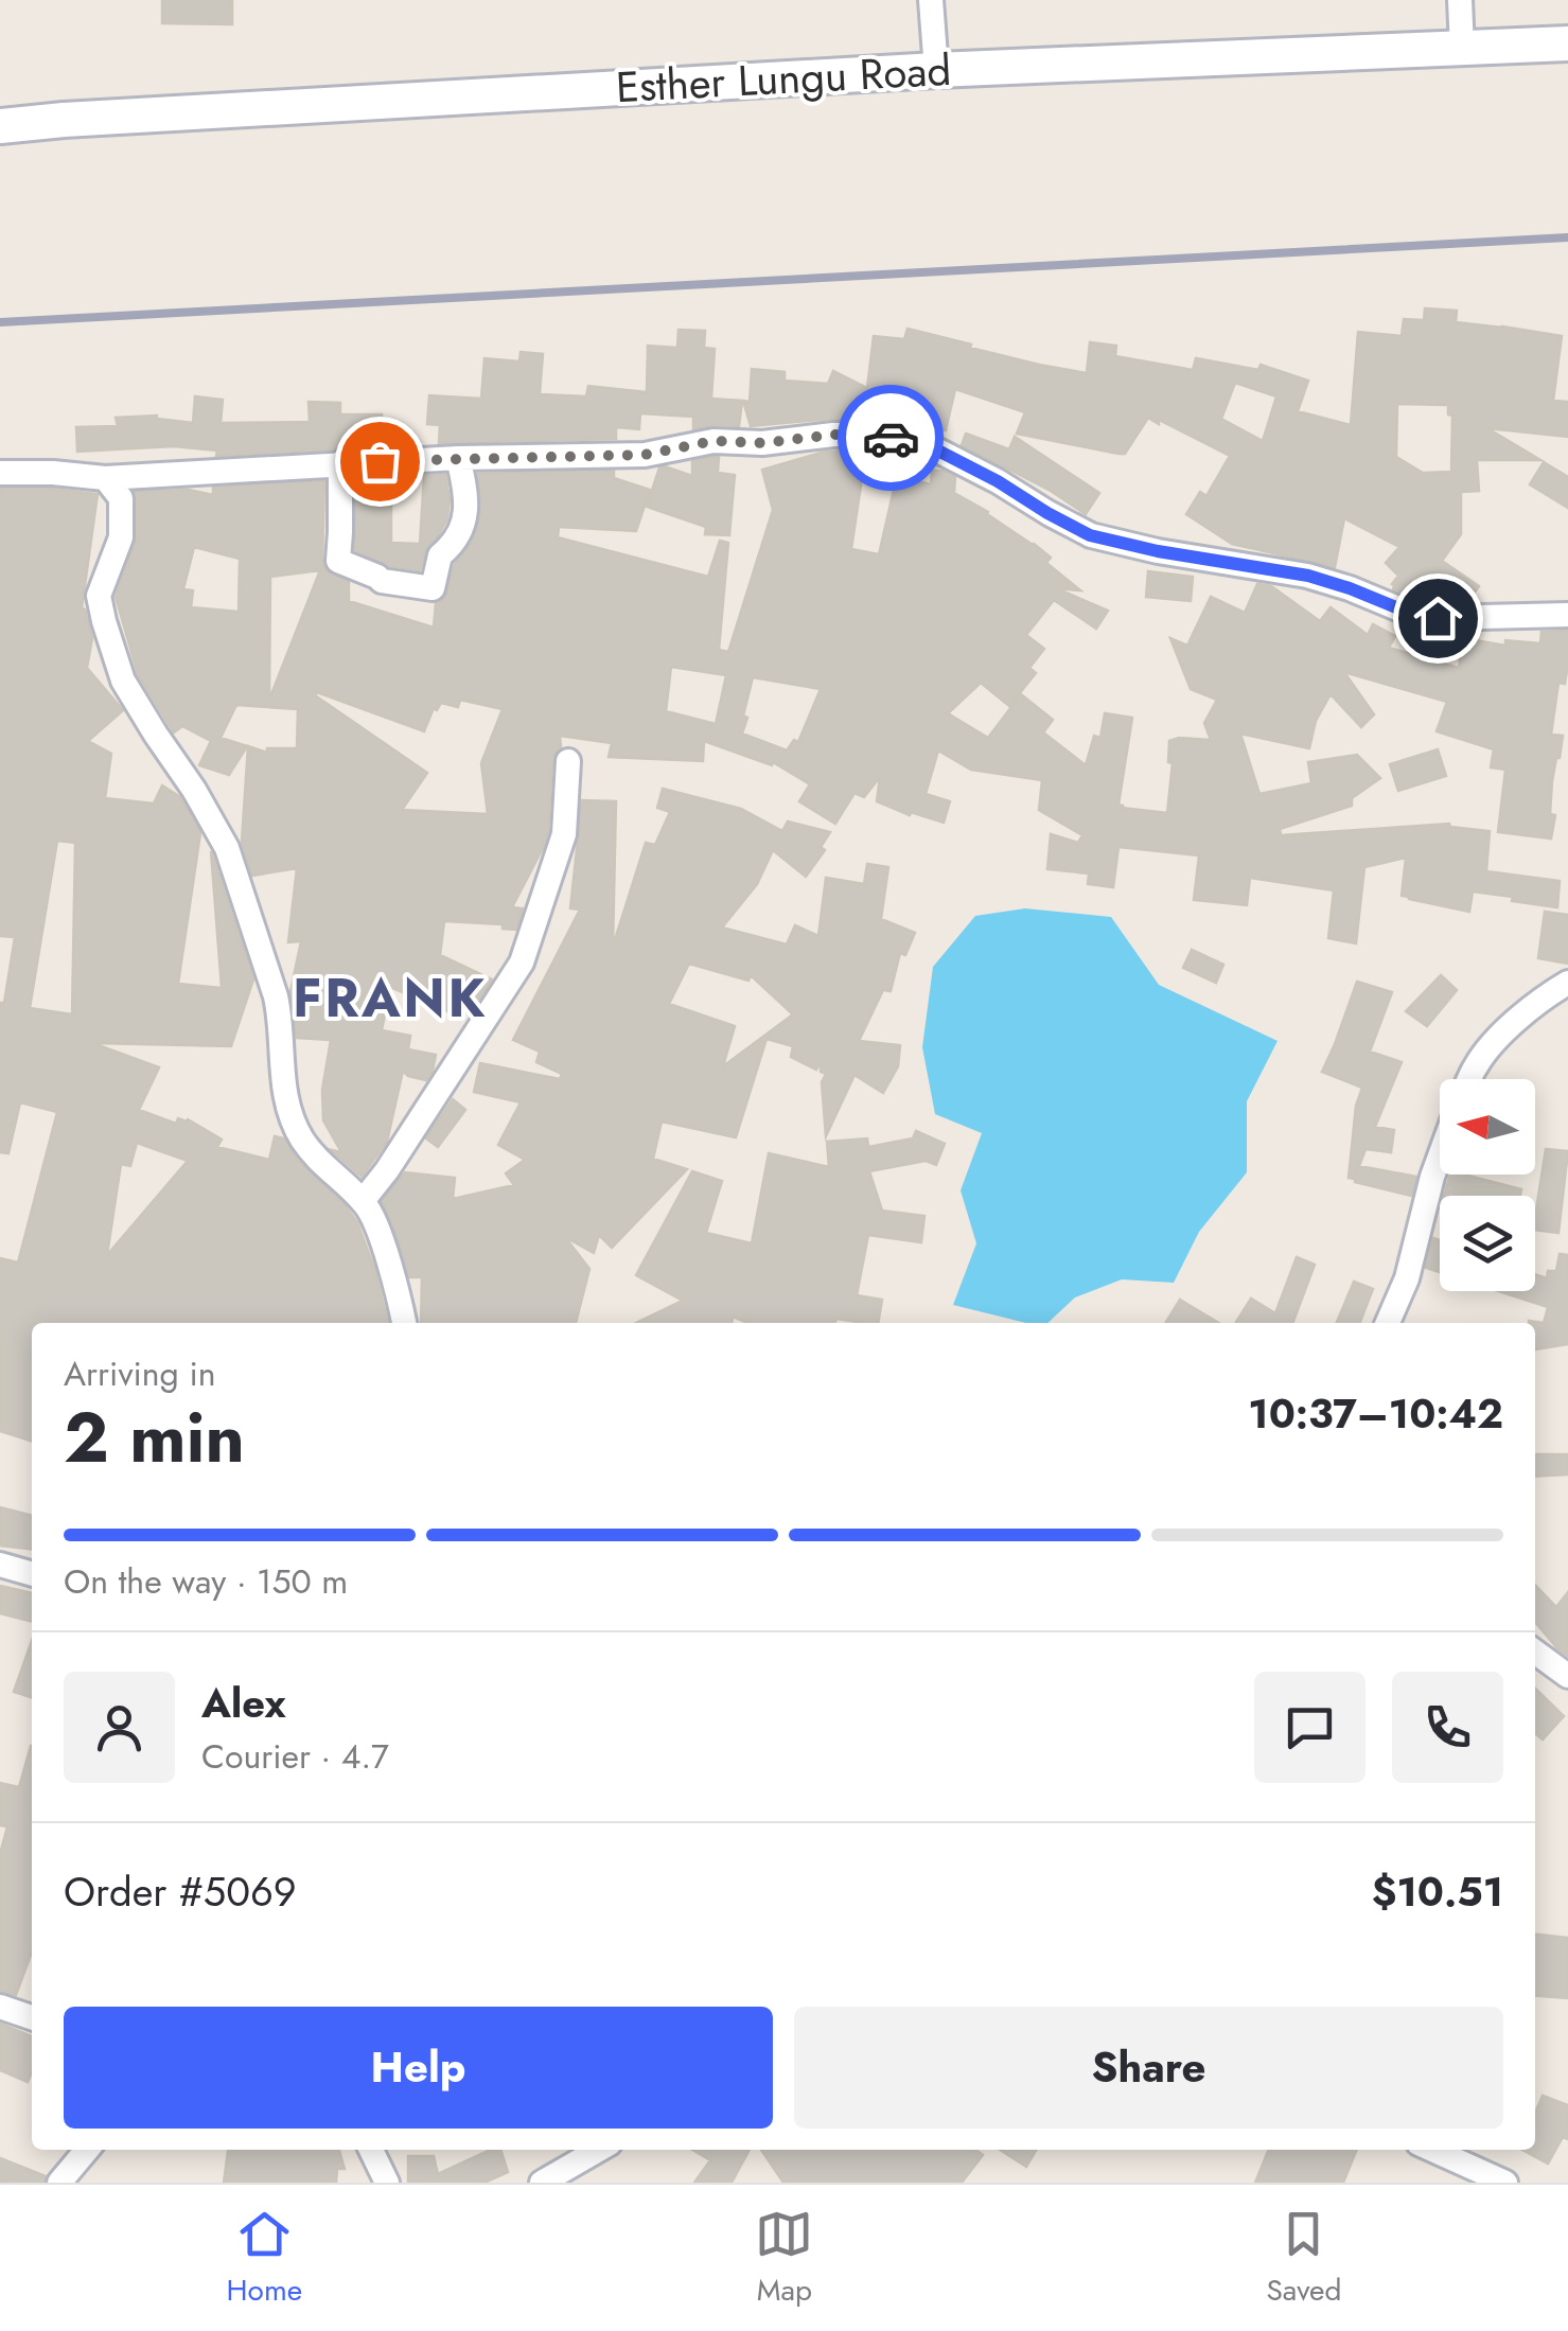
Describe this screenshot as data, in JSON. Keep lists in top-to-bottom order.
{
  "streets": {
    "street": ["Esther Lungu Road"]
  },
  "districts": ["FRANK"],
  "north": "left",
  "page": {
    "heading": ["2 min", "Arriving in", "10:37–10:42"],
    "panel": [
      "Alex",
      "Courier · 4.7",
      "Order #5069",
      "$10.51"
    ],
    "bar": "On the way · 150 m",
    "buttons": ["Help", "Share"],
    "tabs": ["Home", "Map", "Saved"]
  }
}
